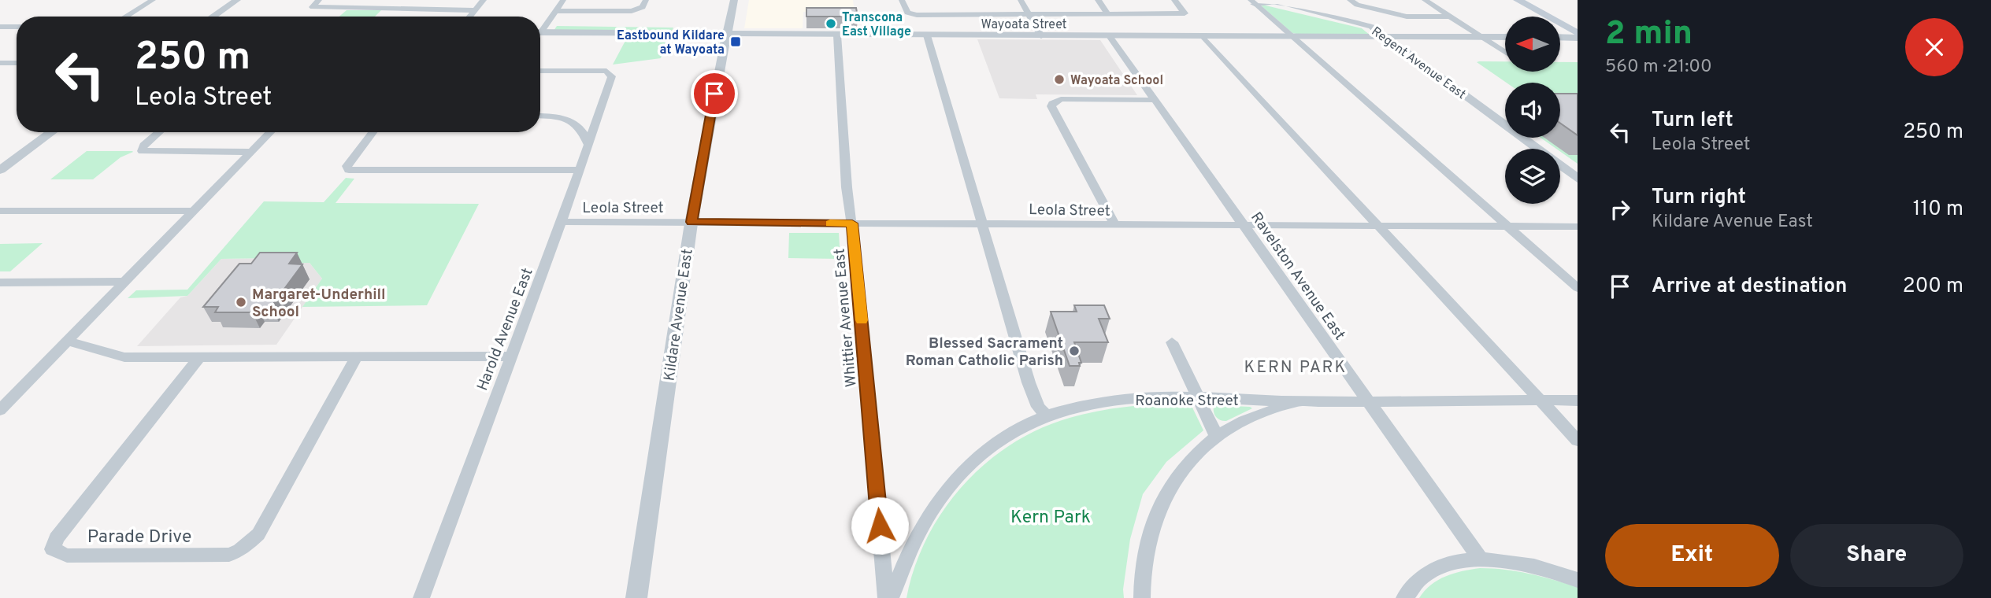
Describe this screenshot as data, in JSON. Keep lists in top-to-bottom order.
{
  "streets": {
    "street": [
      "Wayoata Street",
      "Regent Avenue East",
      "Leola Street",
      "Ravelston Avenue East",
      "Kildare Avenue East",
      "Whittier Avenue East",
      "Harold Avenue East",
      "Roanoke Street",
      "Parade Drive"
    ]
  },
  "crossings": [
    ["Wayoata Street", "Regent Avenue East"],
    ["Wayoata Street", "Ravelston Avenue East"],
    ["Wayoata Street", "Kildare Avenue East"],
    ["Wayoata Street", "Whittier Avenue East"],
    ["Leola Street", "Ravelston Avenue East"],
    ["Leola Street", "Kildare Avenue East"],
    ["Leola Street", "Whittier Avenue East"],
    ["Leola Street", "Harold Avenue East"],
    ["Ravelston Avenue East", "Roanoke Street"]
  ],
  "districts": ["KERN PARK"],
  "parks": ["Kern Park"],
  "places": {
    "other": [
      "Transcona East Village",
      "Wayoata School",
      "Margaret-Underhill School",
      "Blessed Sacrament Roman Catholic Parish"
    ],
    "transit": ["Eastbound Kildare at Wayoata"]
  },
  "north": "left",
  "page": {
    "heading": ["2 min", "560 m · 21:00"],
    "turn": ["250 m", "Leola Street"],
    "list": [
      {
        "name": "Turn left",
        "note": "Leola Street",
        "value": "250 m"
      },
      {
        "name": "Turn right",
        "note": "Kildare Avenue East",
        "value": "110 m"
      },
      {
        "name": "Arrive at destination",
        "value": "200 m"
      }
    ],
    "buttons": ["Exit", "Share"]
  }
}
